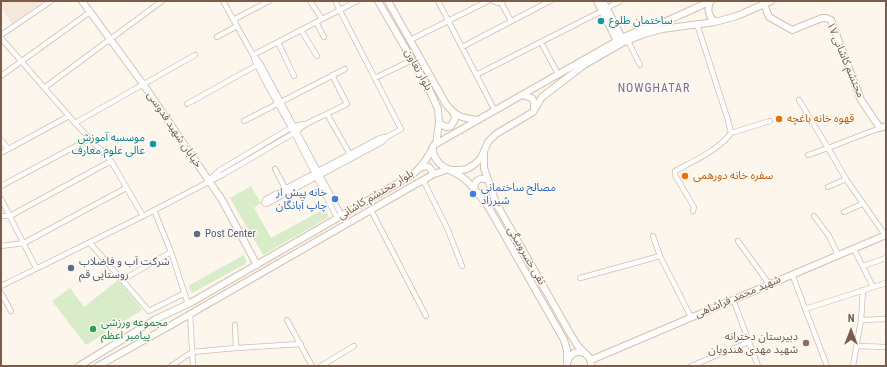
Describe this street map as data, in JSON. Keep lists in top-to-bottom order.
{
  "streets": {
    "main road": [
      "محتشم کاشانی ۱۷",
      "بلوار تعاون",
      "خیابان شهید قدوسی",
      "بلوار محتشم کاشانی",
      "تقی خسروبیگی",
      "شهید محمد فراشاهی"
    ]
  },
  "crossings": [
    ["محتشم کاشانی ۱۷", "بلوار محتشم کاشانی"],
    ["بلوار تعاون", "بلوار محتشم کاشانی"],
    ["بلوار تعاون", "تقی خسروبیگی"],
    ["خیابان شهید قدوسی", "بلوار محتشم کاشانی"],
    ["بلوار محتشم کاشانی", "تقی خسروبیگی"],
    ["تقی خسروبیگی", "شهید محمد فراشاهی"]
  ],
  "districts": ["NOWGHATAR"],
  "places": [
    "ساختمان طلوع",
    "قهوه خانه باغچه",
    "موسسه آموزش عالی علوم معارف",
    "سفره خانه دورهمی",
    "مصالح ساختمانی شیرزاد",
    "خانه پیش از چاپ آبانگان",
    "Post Center",
    "شرکت آب و فاضلاب روستایی قم",
    "مجموعه ورزشی پیامبر اعظم",
    "دبیرستان دخترانه شهید مهدی هندویان"
  ],
  "north": "top"
}
